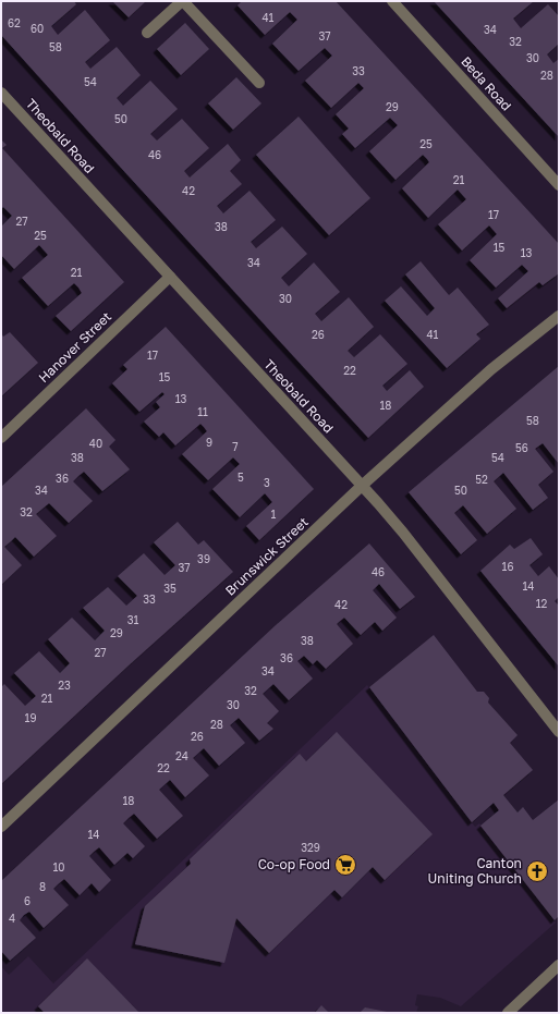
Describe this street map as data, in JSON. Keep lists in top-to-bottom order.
{
  "streets": {
    "street": [
      "Beda Road",
      "Theobald Road",
      "Hanover Street",
      "Brunswick Street"
    ]
  },
  "crossings": [
    ["Theobald Road", "Hanover Street"],
    ["Theobald Road", "Brunswick Street"]
  ],
  "places": {
    "supermarket": ["Co-op Food"],
    "church": ["Canton Uniting Church"]
  },
  "house_numbers": [
    "41",
    "62",
    "60",
    "34",
    "37",
    "32",
    "58",
    "30",
    "33",
    "28",
    "54",
    "29",
    "50",
    "25",
    "46",
    "21",
    "42",
    "17",
    "27",
    "38",
    "25",
    "15",
    "13",
    "34",
    "21",
    "30",
    "26",
    "41",
    "17",
    "22",
    "15",
    "13",
    "18",
    "11",
    "58",
    "9",
    "40",
    "7",
    "56",
    "38",
    "54",
    "5",
    "36",
    "52",
    "3",
    "34",
    "50",
    "32",
    "1",
    "39",
    "16",
    "37",
    "46",
    "14",
    "35",
    "33",
    "12",
    "42",
    "31",
    "29",
    "38",
    "27",
    "36",
    "34",
    "23",
    "32",
    "21",
    "30",
    "19",
    "28",
    "26",
    "24",
    "22",
    "18",
    "14",
    "329",
    "10",
    "8",
    "6",
    "4"
  ]
}
